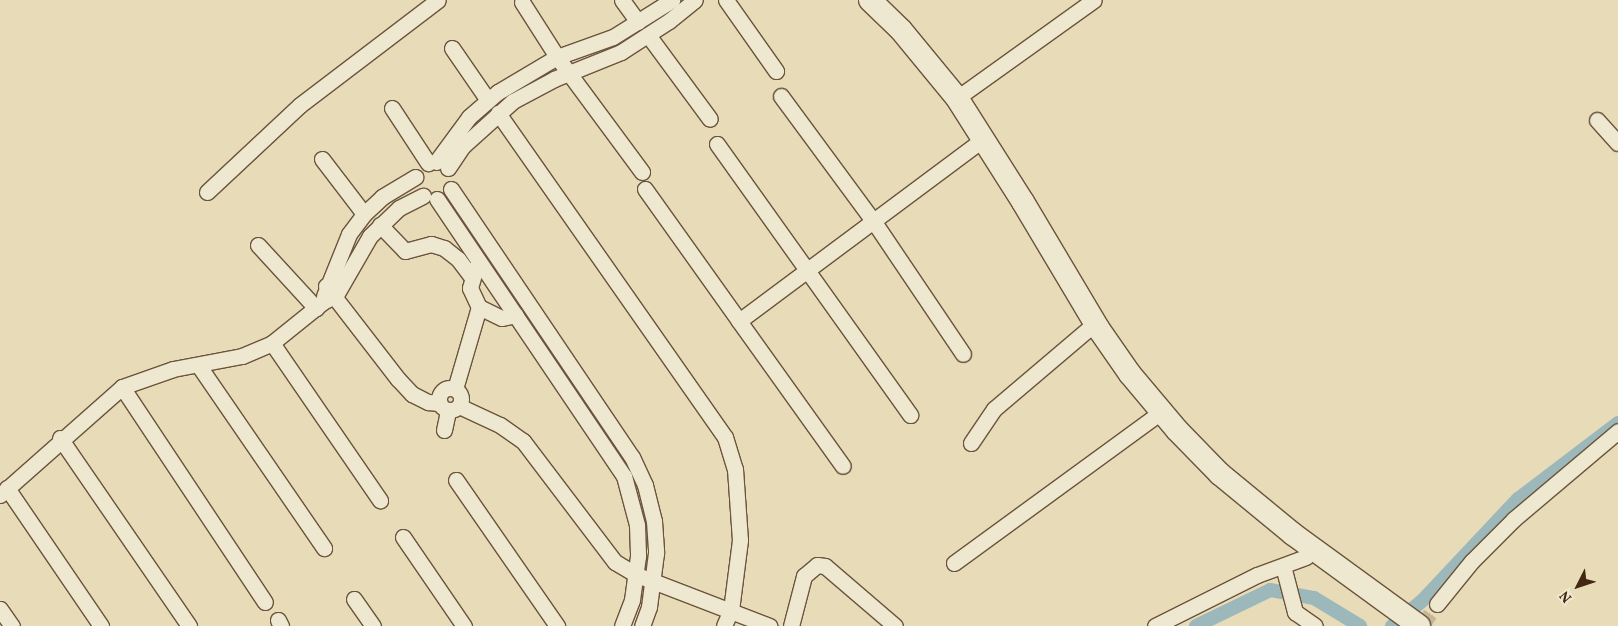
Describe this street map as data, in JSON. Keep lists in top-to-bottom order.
{
  "north": "bottom left"
}
